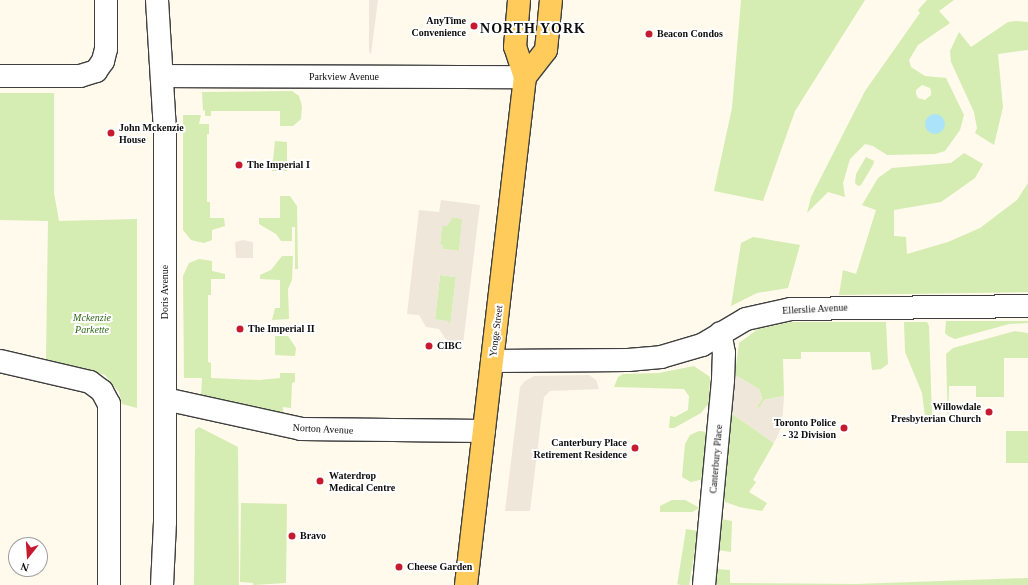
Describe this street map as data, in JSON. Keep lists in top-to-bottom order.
{
  "streets": {
    "main road": ["Yonge Street"],
    "street": [
      "Parkview Avenue",
      "Doris Avenue",
      "Ellerslie Avenue",
      "Norton Avenue",
      "Canterbury Place"
    ]
  },
  "crossings": [
    ["Parkview Avenue", "Doris Avenue"],
    ["Parkview Avenue", "Yonge Street"],
    ["Doris Avenue", "Norton Avenue"],
    ["Ellerslie Avenue", "Yonge Street"],
    ["Ellerslie Avenue", "Canterbury Place"],
    ["Yonge Street", "Norton Avenue"]
  ],
  "districts": ["NORTH YORK"],
  "parks": ["Mckenzie Parkette"],
  "places": [
    "AnyTime Convenience",
    "Beacon Condos",
    "John Mckenzie House",
    "The Imperial I",
    "The Imperial II",
    "CIBC",
    "Willowdale Presbyterian Church",
    "Toronto Police - 32 Division",
    "Canterbury Place Retirement Residence",
    "Waterdrop Medical Centre",
    "Bravo",
    "Cheese Garden"
  ],
  "north": "bottom"
}
